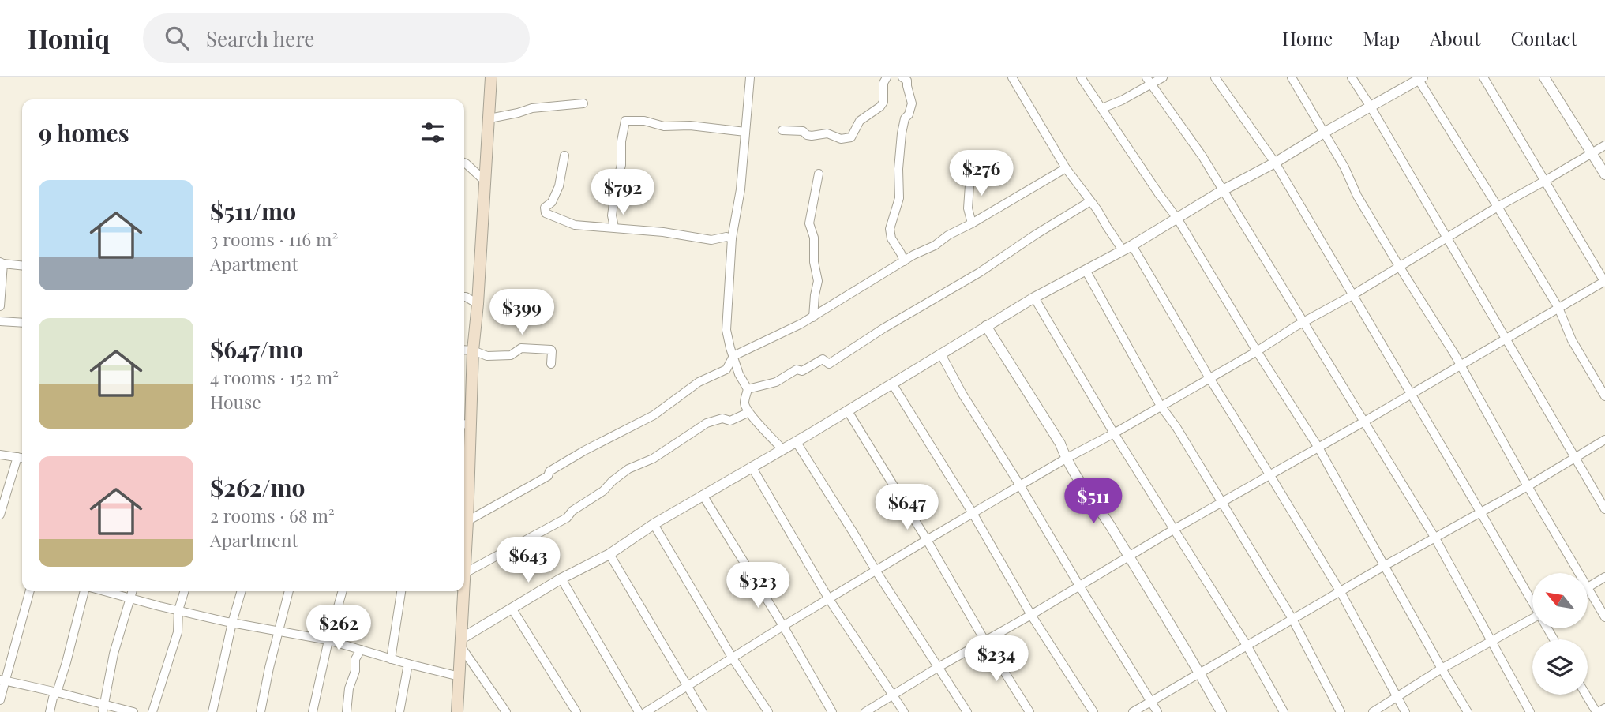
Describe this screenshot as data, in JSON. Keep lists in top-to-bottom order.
{
  "north": "top left",
  "page": {
    "header": "Homiq",
    "search": "Search here",
    "nav": [
      "Home",
      "Map",
      "About",
      "Contact"
    ],
    "heading": "9 homes",
    "price": [
      "$276",
      "$792",
      "$399",
      "$511",
      "$647",
      "$643",
      "$323",
      "$262",
      "$234"
    ],
    "list": [
      {
        "name": "$511/mo",
        "note": "3 rooms · 116 m² · Apartment"
      },
      {
        "name": "$647/mo",
        "note": "4 rooms · 152 m² · House"
      },
      {
        "name": "$262/mo",
        "note": "2 rooms · 68 m² · Apartment"
      }
    ]
  }
}
